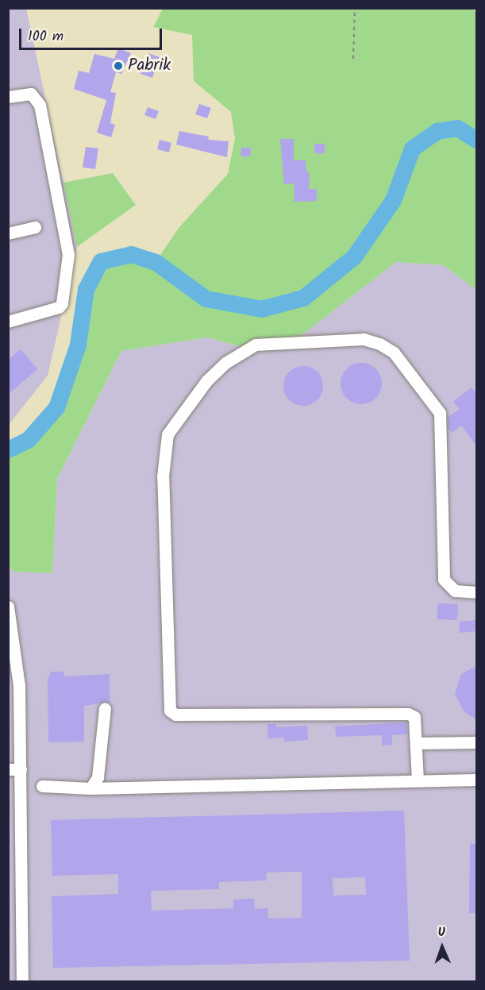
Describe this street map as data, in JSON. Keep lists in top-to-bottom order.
{
  "places": ["Pabrik"],
  "scale_bar": "100 m",
  "north": "top"
}
